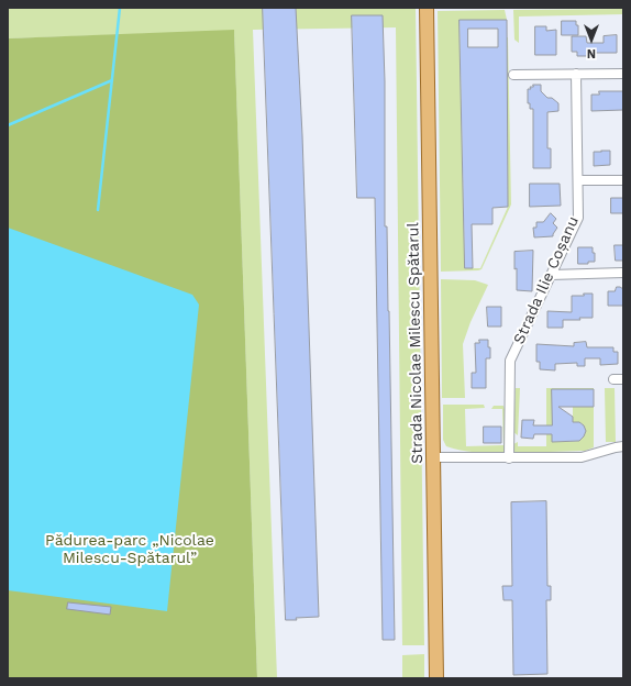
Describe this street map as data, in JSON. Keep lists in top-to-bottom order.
{
  "streets": {
    "main road": ["Strada Nicolae Milescu Spătarul"],
    "street": ["Strada Ilie Coșanu"]
  },
  "parks": ["Pădurea-parc „Nicolae Milescu-Spătarul”"],
  "north": "bottom"
}
